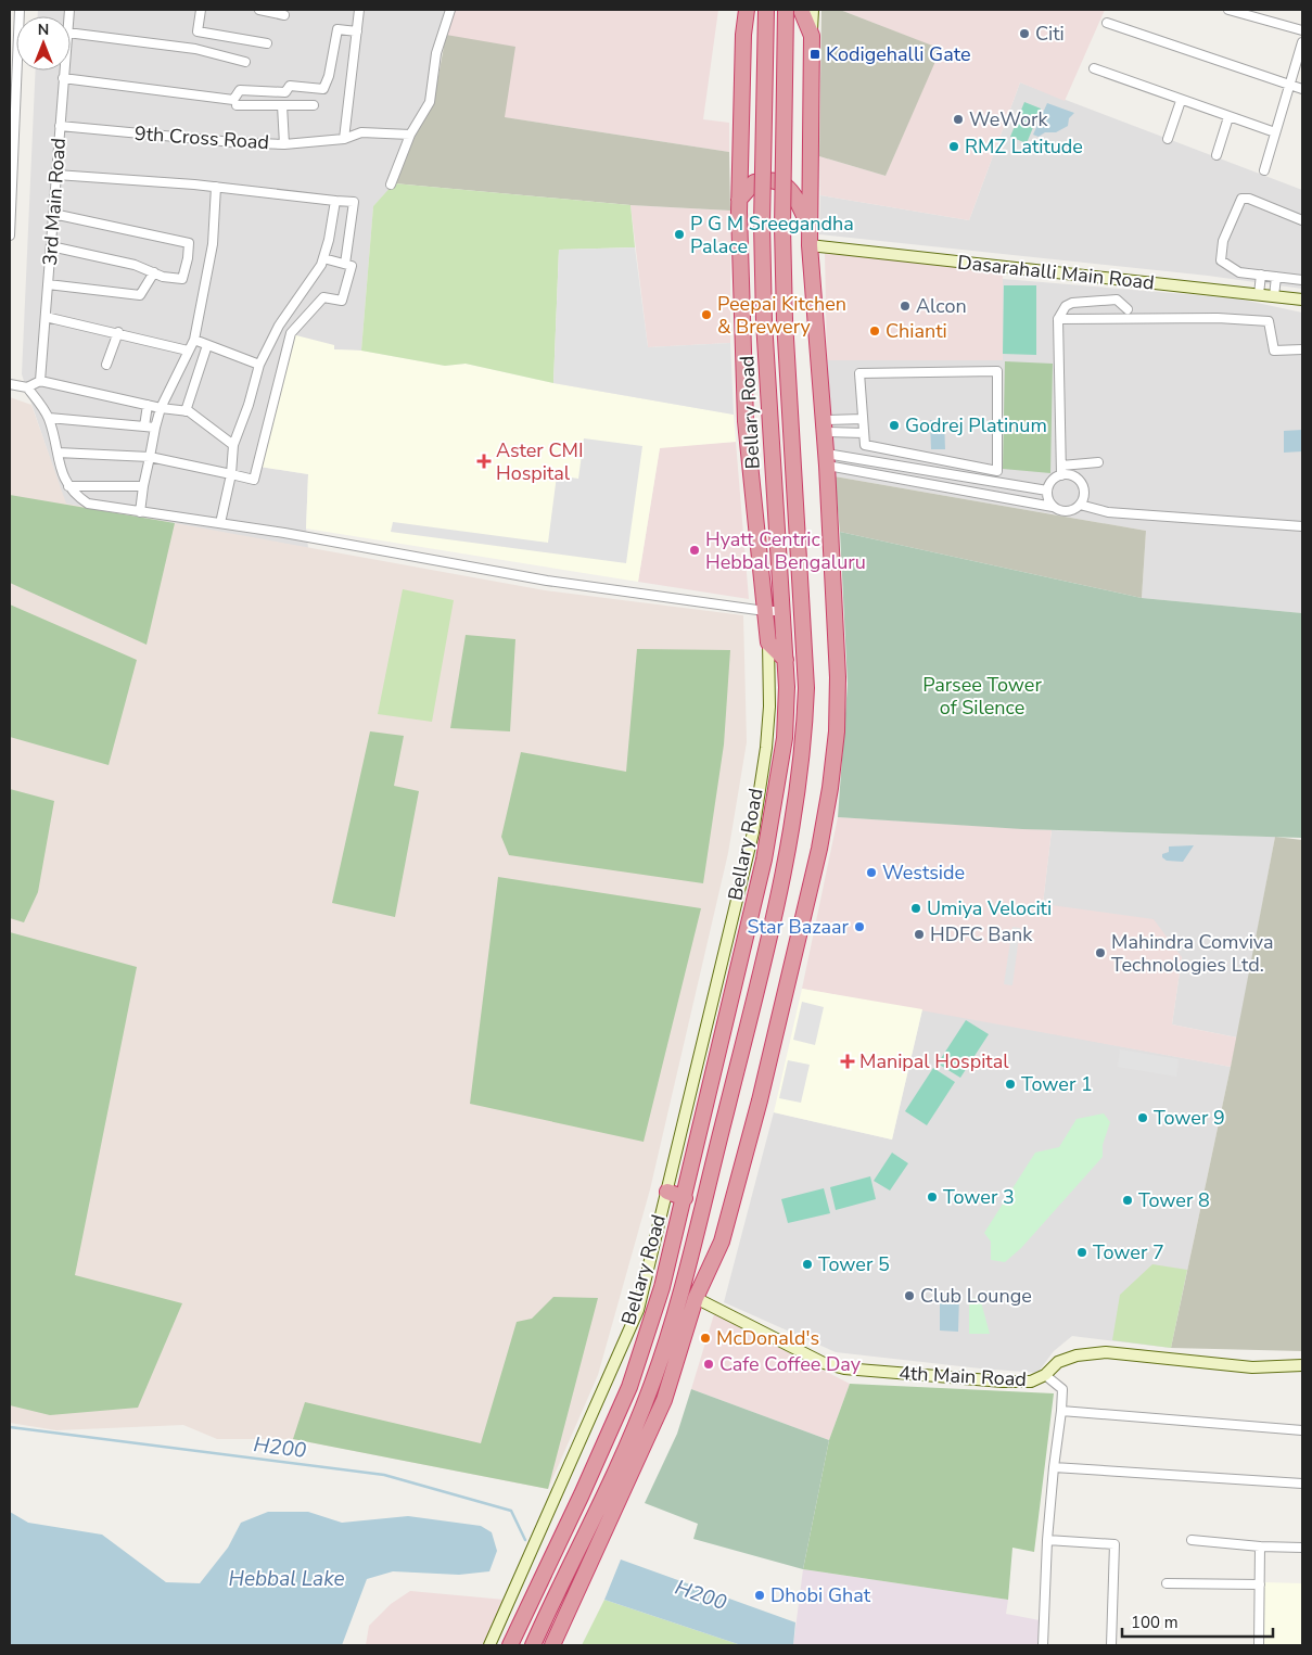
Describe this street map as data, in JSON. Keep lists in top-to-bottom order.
{
  "streets": {
    "highway": ["Bellary Road"],
    "street": [
      "9th Cross Road",
      "3rd Main Road",
      "Dasarahalli Main Road",
      "4th Main Road"
    ]
  },
  "crossings": [
    ["9th Cross Road", "3rd Main Road"]
  ],
  "water": ["H200", "Hebbal Lake"],
  "parks": ["Parsee Tower of Silence"],
  "places": {
    "other": [
      "Citi",
      "WeWork",
      "RMZ Latitude",
      "P G M Sreegandha Palace",
      "Alcon",
      "Peepai Kitchen & Brewery",
      "Chianti",
      "Godrej Platinum",
      "Hyatt Centric Hebbal Bengaluru",
      "Westside",
      "Umiya Velociti",
      "Star Bazaar",
      "HDFC Bank",
      "Mahindra Comviva Technologies Ltd.",
      "Tower 1",
      "Tower 9",
      "Tower 3",
      "Tower 8",
      "Tower 7",
      "Tower 5",
      "Club Lounge",
      "McDonald's",
      "Cafe Coffee Day",
      "Dhobi Ghat"
    ],
    "transit": ["Kodigehalli Gate"],
    "health": ["Aster CMI Hospital", "Manipal Hospital"]
  },
  "scale_bar": "100 m",
  "north": "top"
}
